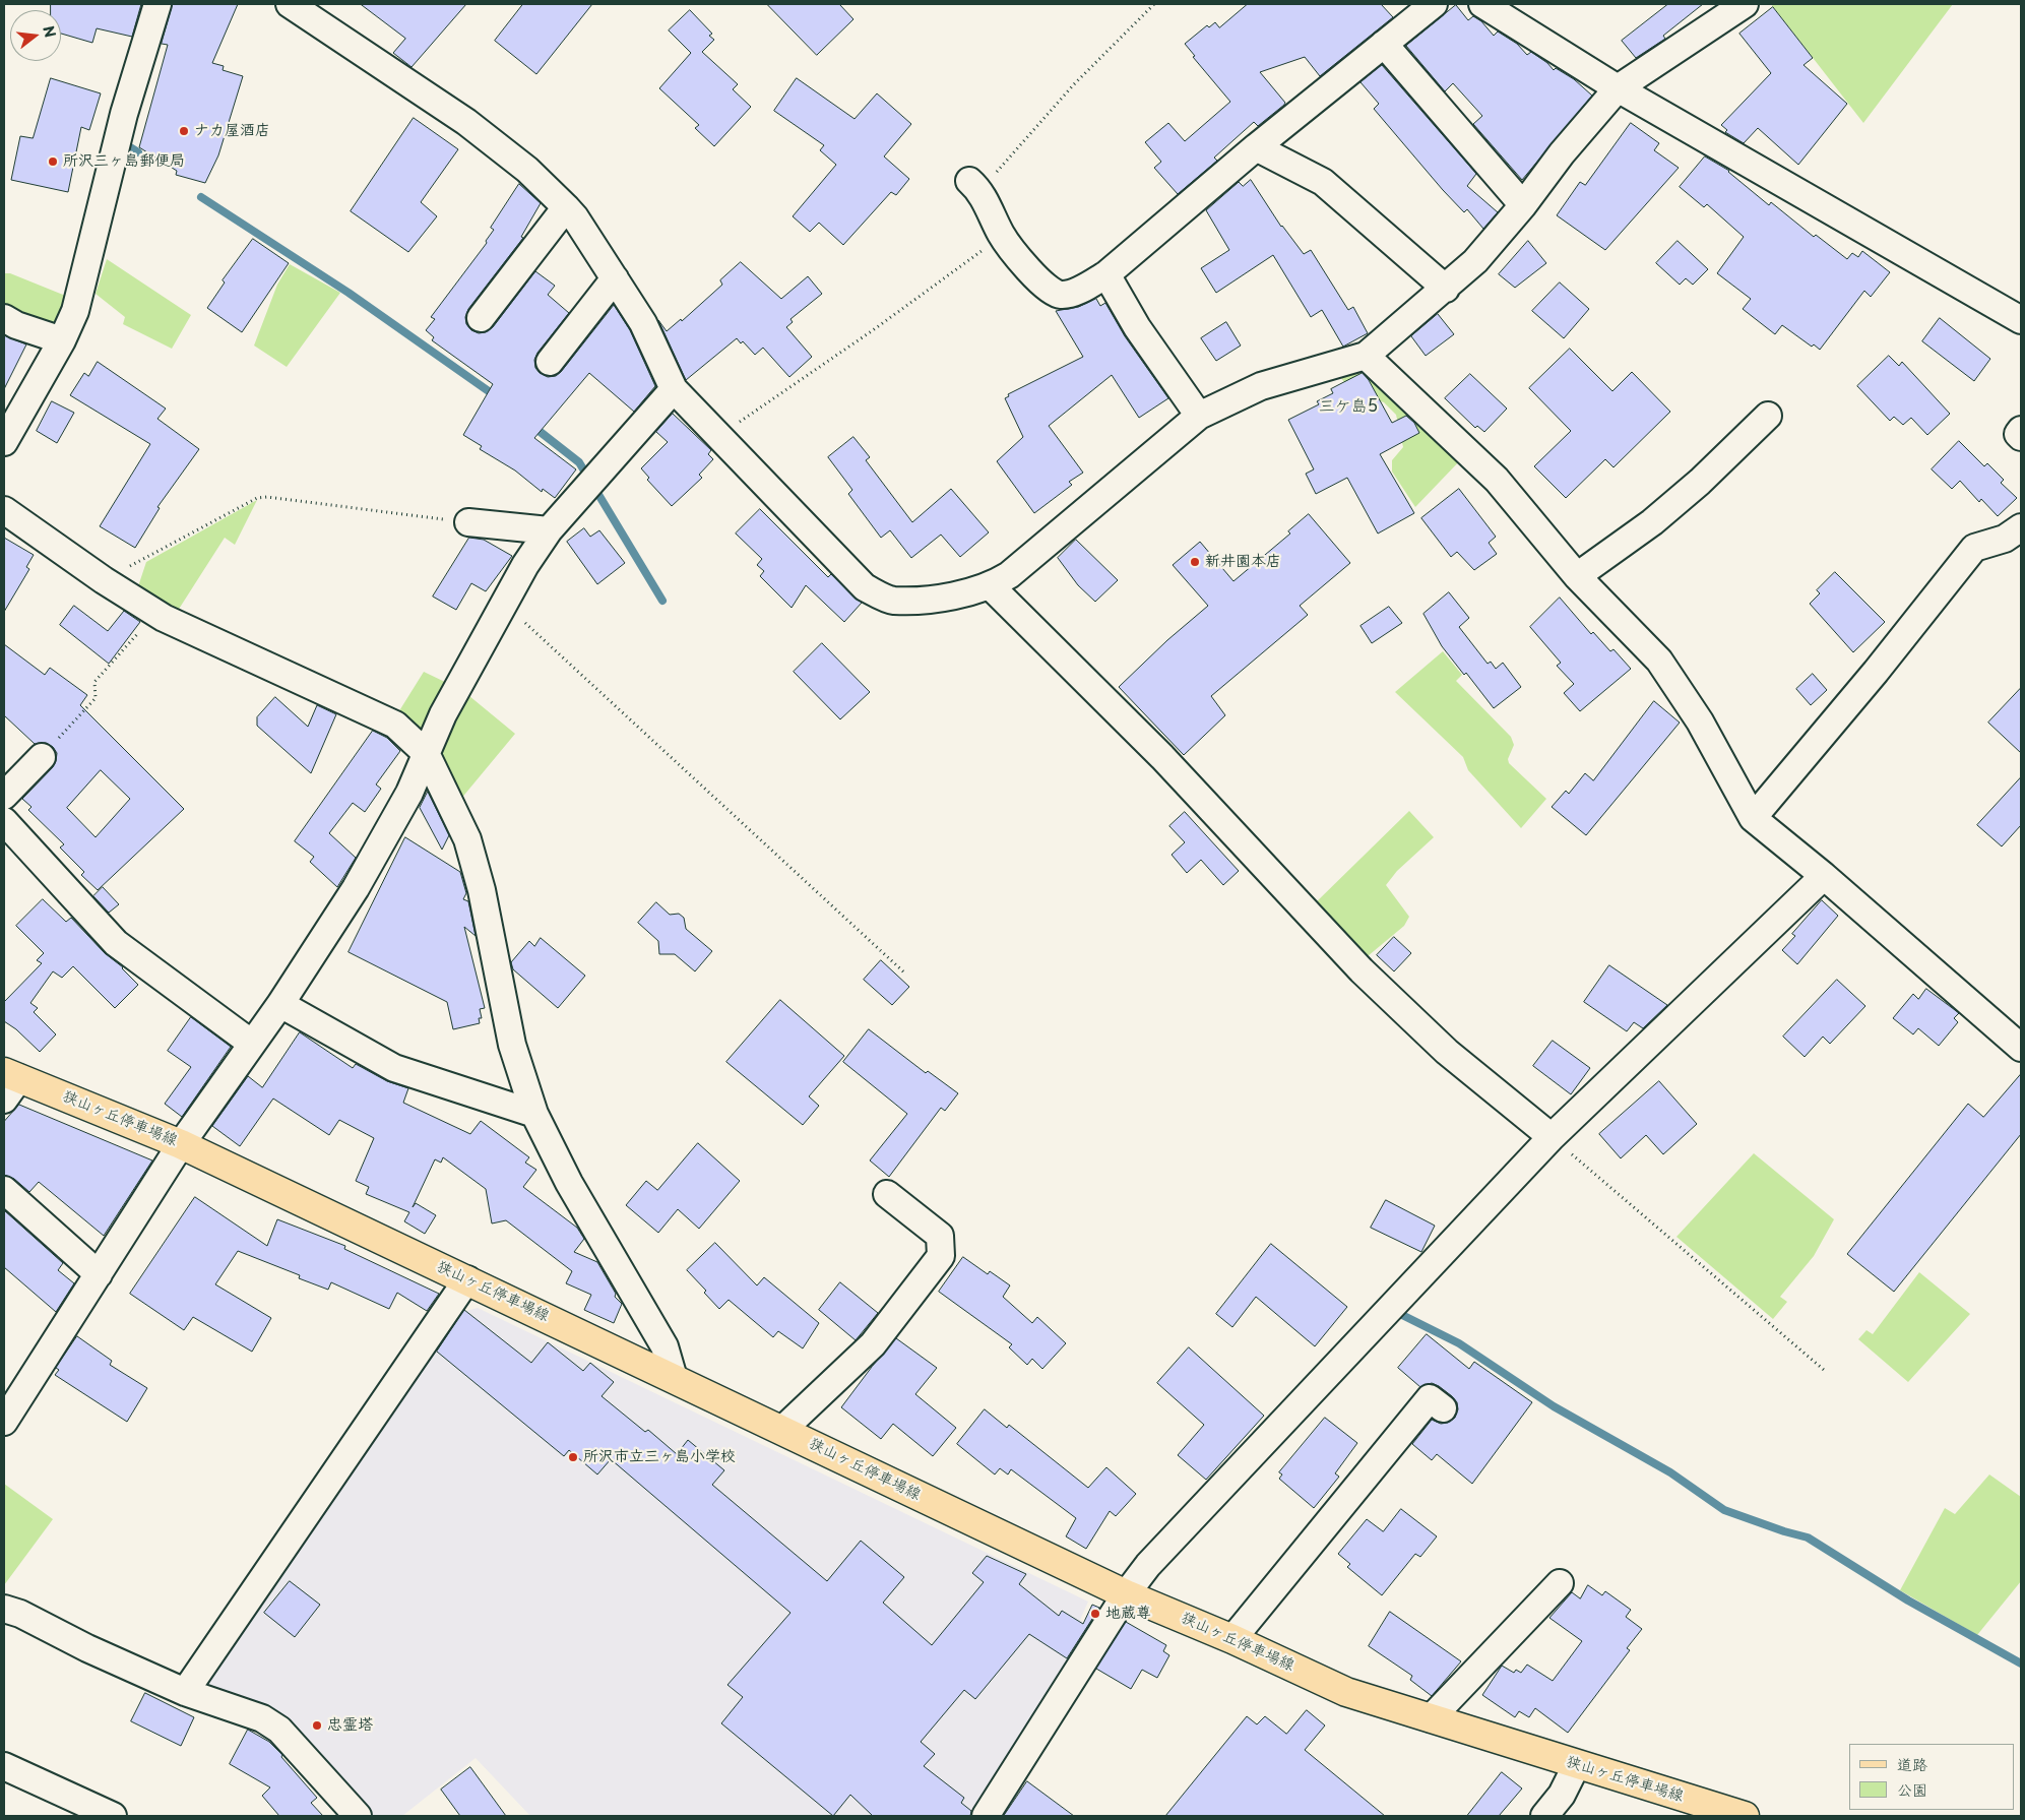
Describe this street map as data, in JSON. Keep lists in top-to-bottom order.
{
  "streets": {
    "main road": ["狭山ヶ丘停車場線"]
  },
  "districts": ["三ケ島5"],
  "places": [
    "ナカ屋酒店",
    "所沢三ヶ島郵便局",
    "新井園本店",
    "所沢市立三ヶ島小学校",
    "地蔵尊",
    "忠霊塔"
  ],
  "legend": ["道路", "公園"],
  "north": "right"
}
